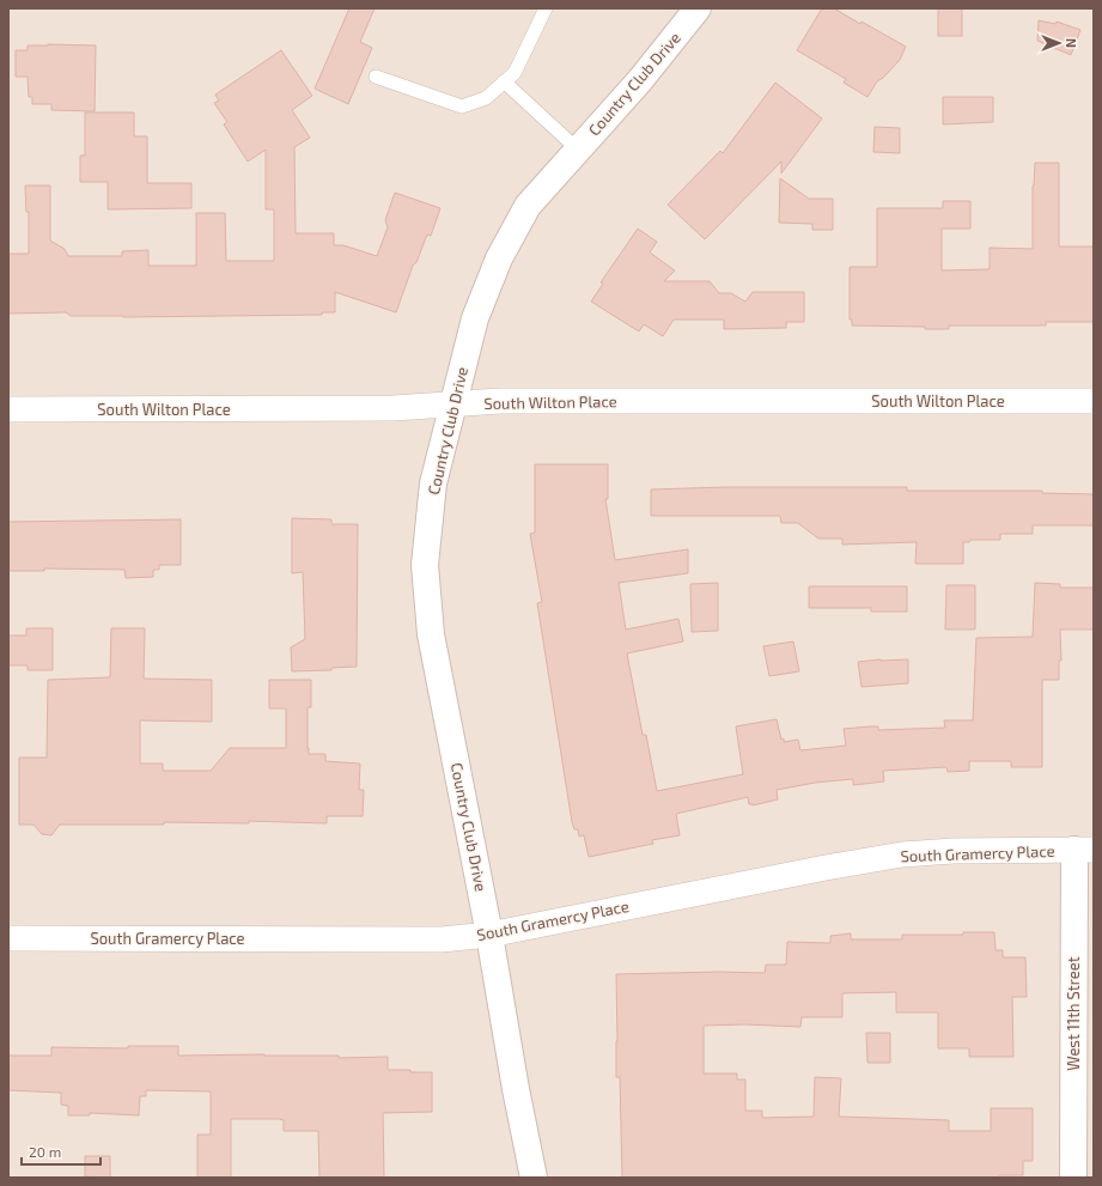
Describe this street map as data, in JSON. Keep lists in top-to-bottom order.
{
  "streets": {
    "street": [
      "Country Club Drive",
      "South Wilton Place",
      "South Gramercy Place",
      "West 11th Street"
    ]
  },
  "crossings": [
    ["Country Club Drive", "South Wilton Place"],
    ["Country Club Drive", "South Gramercy Place"],
    ["South Gramercy Place", "West 11th Street"]
  ],
  "scale_bar": "20 m",
  "north": "right"
}
